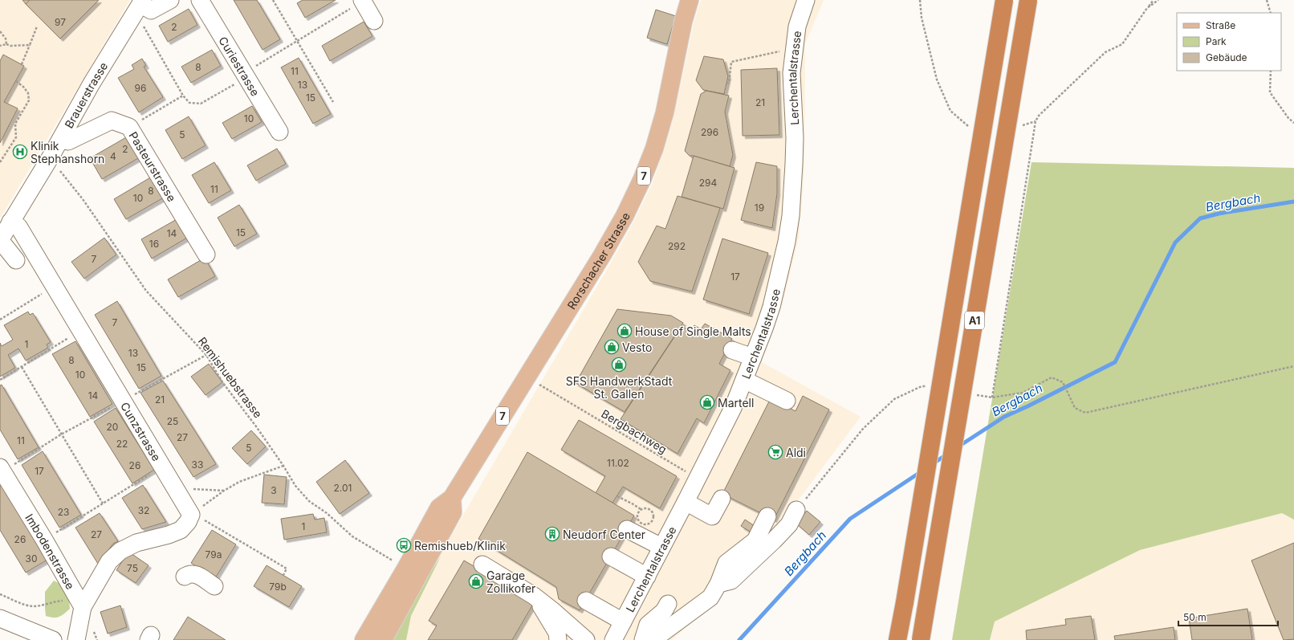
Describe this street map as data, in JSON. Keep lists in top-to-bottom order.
{
  "streets": {
    "highway": ["A1"],
    "main road": ["7", "Rorschacher Strasse"],
    "street": [
      "Curiestrasse",
      "Lerchentalstrasse",
      "Brauerstrasse",
      "Pasteurstrasse",
      "Cunzstrasse",
      "Imbodenstrasse"
    ],
    "path": ["Remishuebstrasse", "Bergbachweg"]
  },
  "crossings": [
    ["Brauerstrasse", "Pasteurstrasse"],
    ["Brauerstrasse", "Remishuebstrasse"],
    ["Brauerstrasse", "Cunzstrasse"],
    ["Rorschacher Strasse", "Remishuebstrasse"]
  ],
  "water": ["Bergbach"],
  "places": {
    "hospital": ["Klinik Stephanshorn"],
    "shop": [
      "House of Single Malts",
      "Vesto",
      "SFS HandwerkStadt St. Gallen",
      "Martell",
      "Garage Zollikofer"
    ],
    "supermarket": ["Aldi"],
    "building": ["Neudorf Center"],
    "bus stop": ["Remishueb/Klinik"]
  },
  "house_numbers": [
    "97",
    "2",
    "8",
    "11",
    "13",
    "96",
    "15",
    "21",
    "10",
    "296",
    "5",
    "2",
    "4",
    "294",
    "11",
    "8",
    "10",
    "19",
    "15",
    "14",
    "16",
    "292",
    "7",
    "17",
    "7",
    "1",
    "13",
    "8",
    "15",
    "10",
    "14",
    "21",
    "25",
    "20",
    "27",
    "11",
    "22",
    "5",
    "11.02",
    "33",
    "26",
    "17",
    "2.01",
    "3",
    "32",
    "23",
    "1",
    "27",
    "26",
    "79a",
    "30",
    "75",
    "79b"
  ],
  "legend": ["Straße", "Park", "Gebäude"],
  "scale_bar": "50 m"
}
